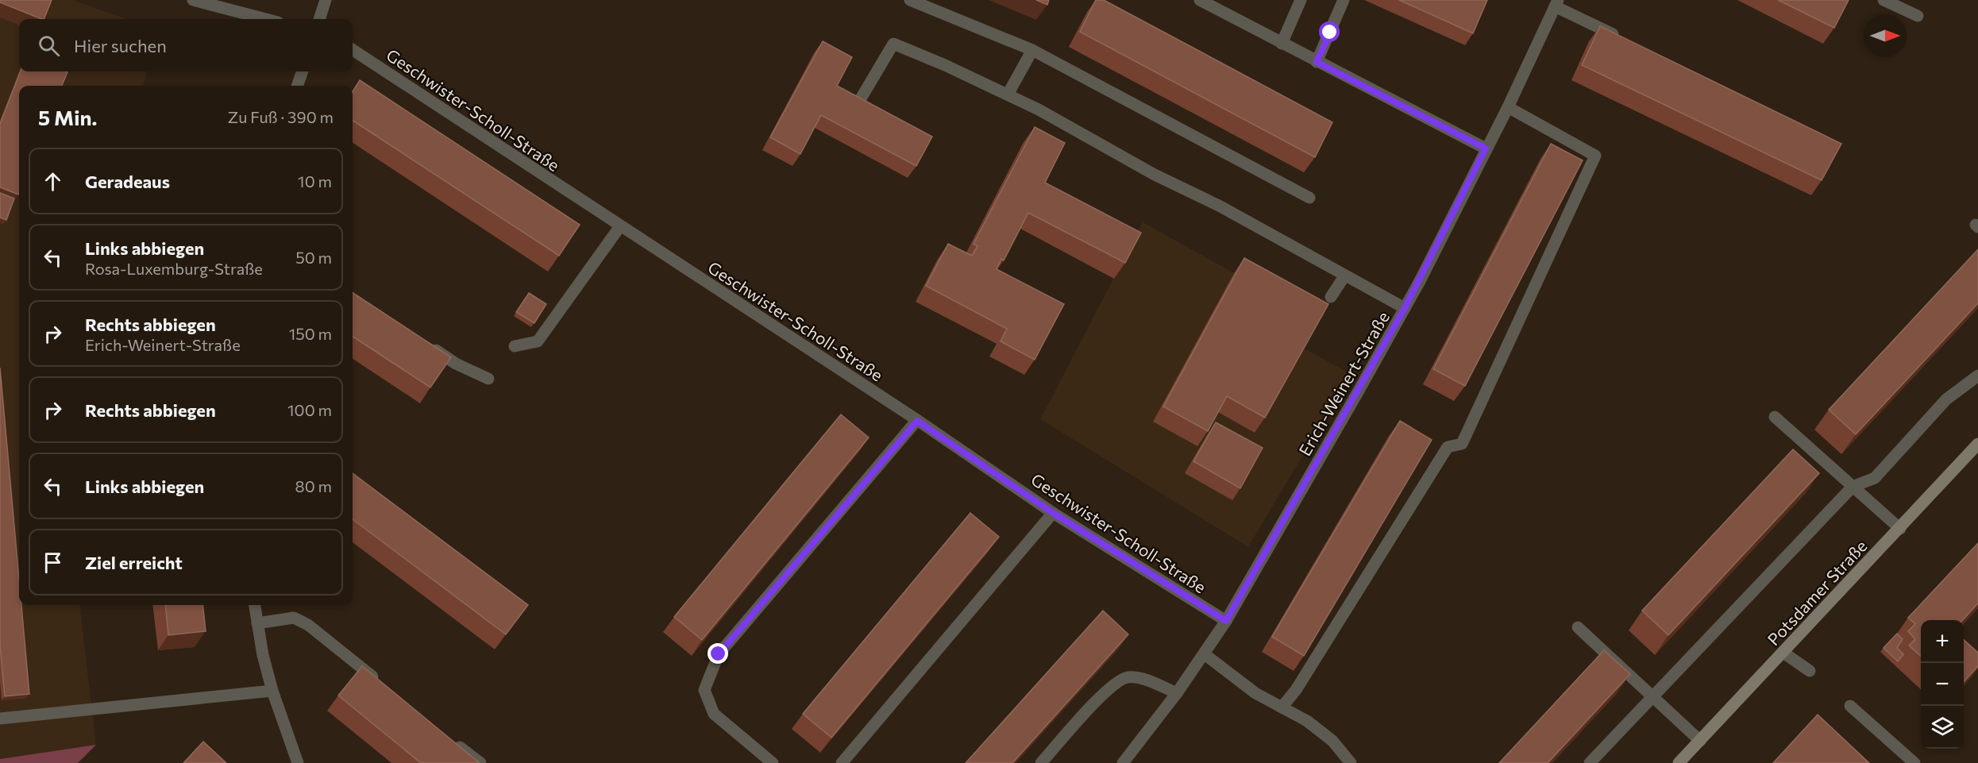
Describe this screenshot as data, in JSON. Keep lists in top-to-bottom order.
{
  "streets": {
    "main road": ["Potsdamer Straße"],
    "street": ["Geschwister-Scholl-Straße", "Erich-Weinert-Straße"]
  },
  "crossings": [
    ["Geschwister-Scholl-Straße", "Erich-Weinert-Straße"]
  ],
  "north": "right",
  "page": {
    "search": "Hier suchen",
    "heading": ["5 Min.", "Zu Fuß · 390 m"],
    "list": [
      ["Geradeaus", "10 m"],
      ["Links abbiegen", "Rosa-Luxemburg-Straße", "50 m"],
      ["Rechts abbiegen", "Erich-Weinert-Straße", "150 m"],
      ["Rechts abbiegen", "100 m"],
      ["Links abbiegen", "80 m"],
      "Ziel erreicht"
    ],
    "map_buttons": ["+", "−"]
  }
}
